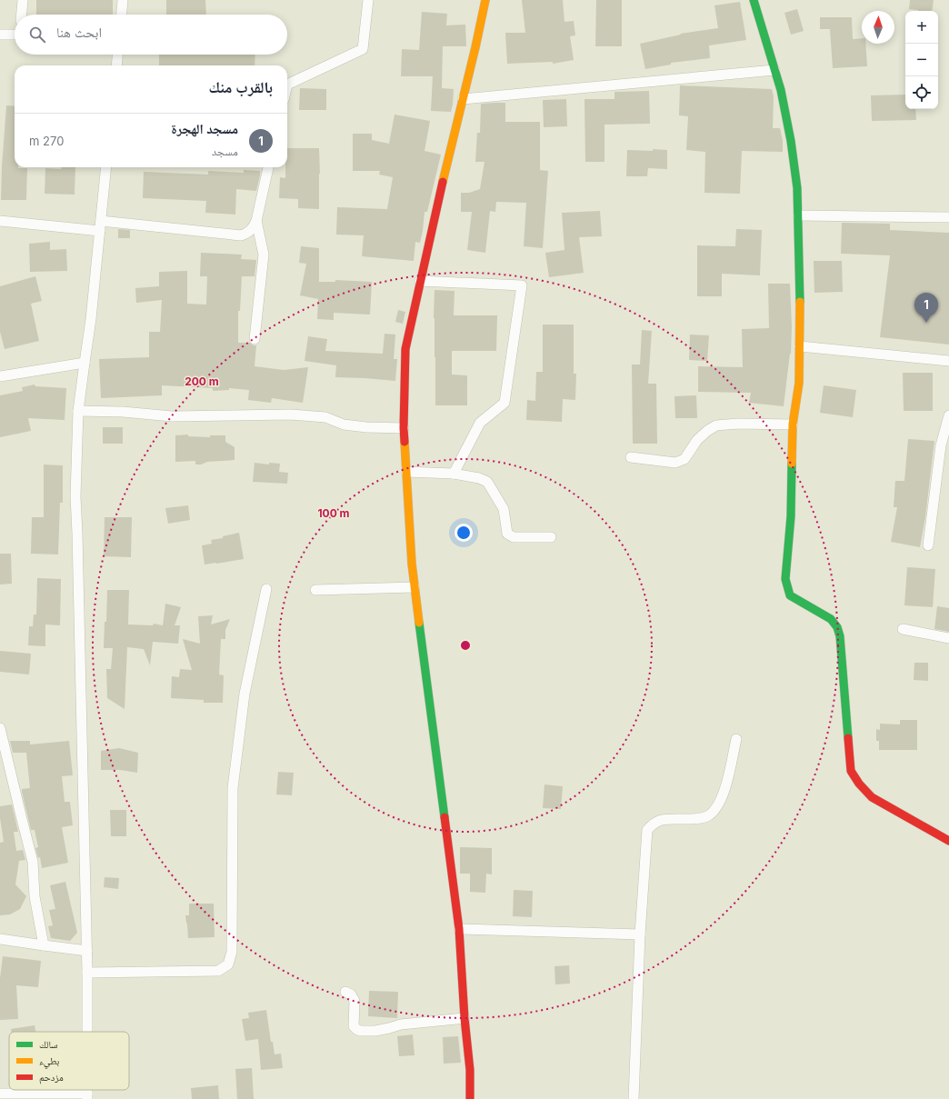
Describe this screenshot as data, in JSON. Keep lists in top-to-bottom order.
{
  "legend": ["سالك", "بطيء", "مزدحم"],
  "north": "top",
  "page": {
    "map_buttons": ["+", "−"],
    "search": "ابحث هنا",
    "heading": "بالقرب منك",
    "list": [
      {
        "mark": "1",
        "name": "مسجد الهجرة",
        "note": "مسجد",
        "value": "270 m"
      }
    ],
    "pins": "1"
  },
  "rings": ["200 m", "100 m"]
}
